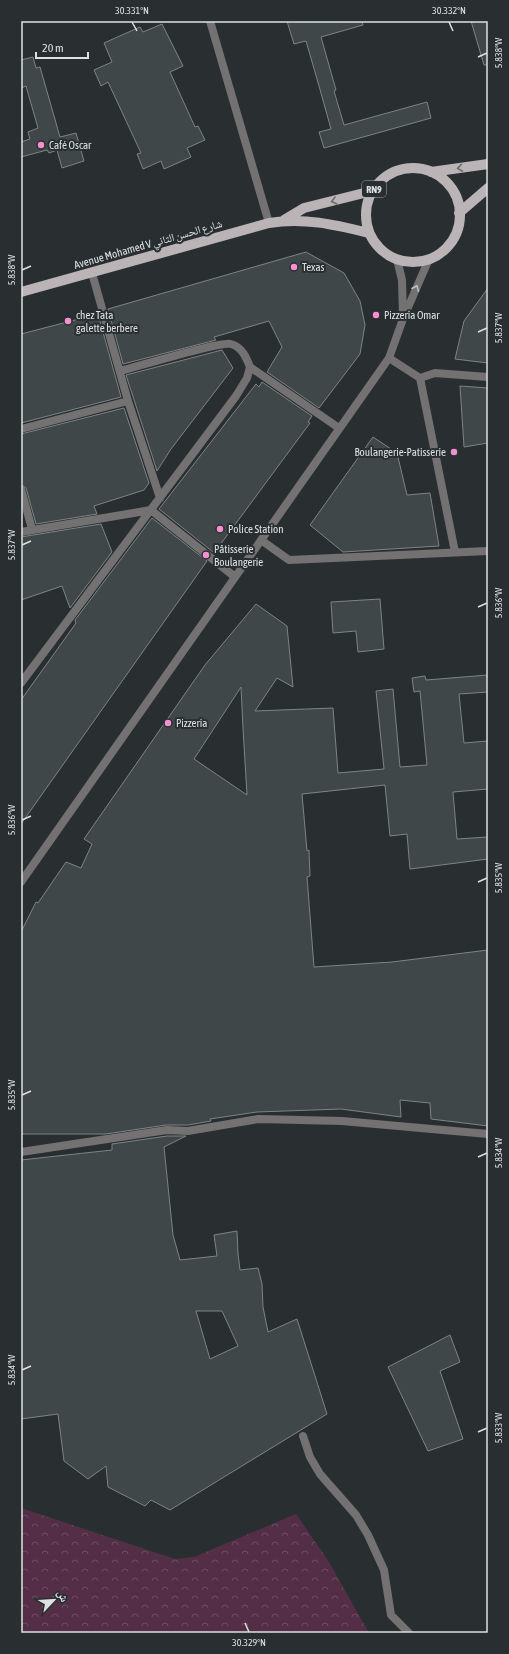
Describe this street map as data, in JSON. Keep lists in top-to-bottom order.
{
  "streets": {
    "main road": ["RN9", "Avenue Mohamed V شارع الحسن الثاني"]
  },
  "crossings": [
    ["RN9", "Avenue Mohamed V شارع الحسن الثاني"]
  ],
  "places": [
    "Café Oscar",
    "Texas",
    "Pizzeria Omar",
    "chez Tata galette berbere",
    "Boulangerie-Patisserie",
    "Police Station",
    "Pâtisserie Boulangerie",
    "Pizzeria"
  ],
  "scale_bar": "20 m",
  "north": "top right",
  "coordinates": [
    "30.331°N",
    "30.332°N",
    "5.838°W",
    "5.837°W",
    "5.836°W",
    "5.835°W",
    "5.834°W",
    "5.833°W",
    "30.329°N"
  ]
}
